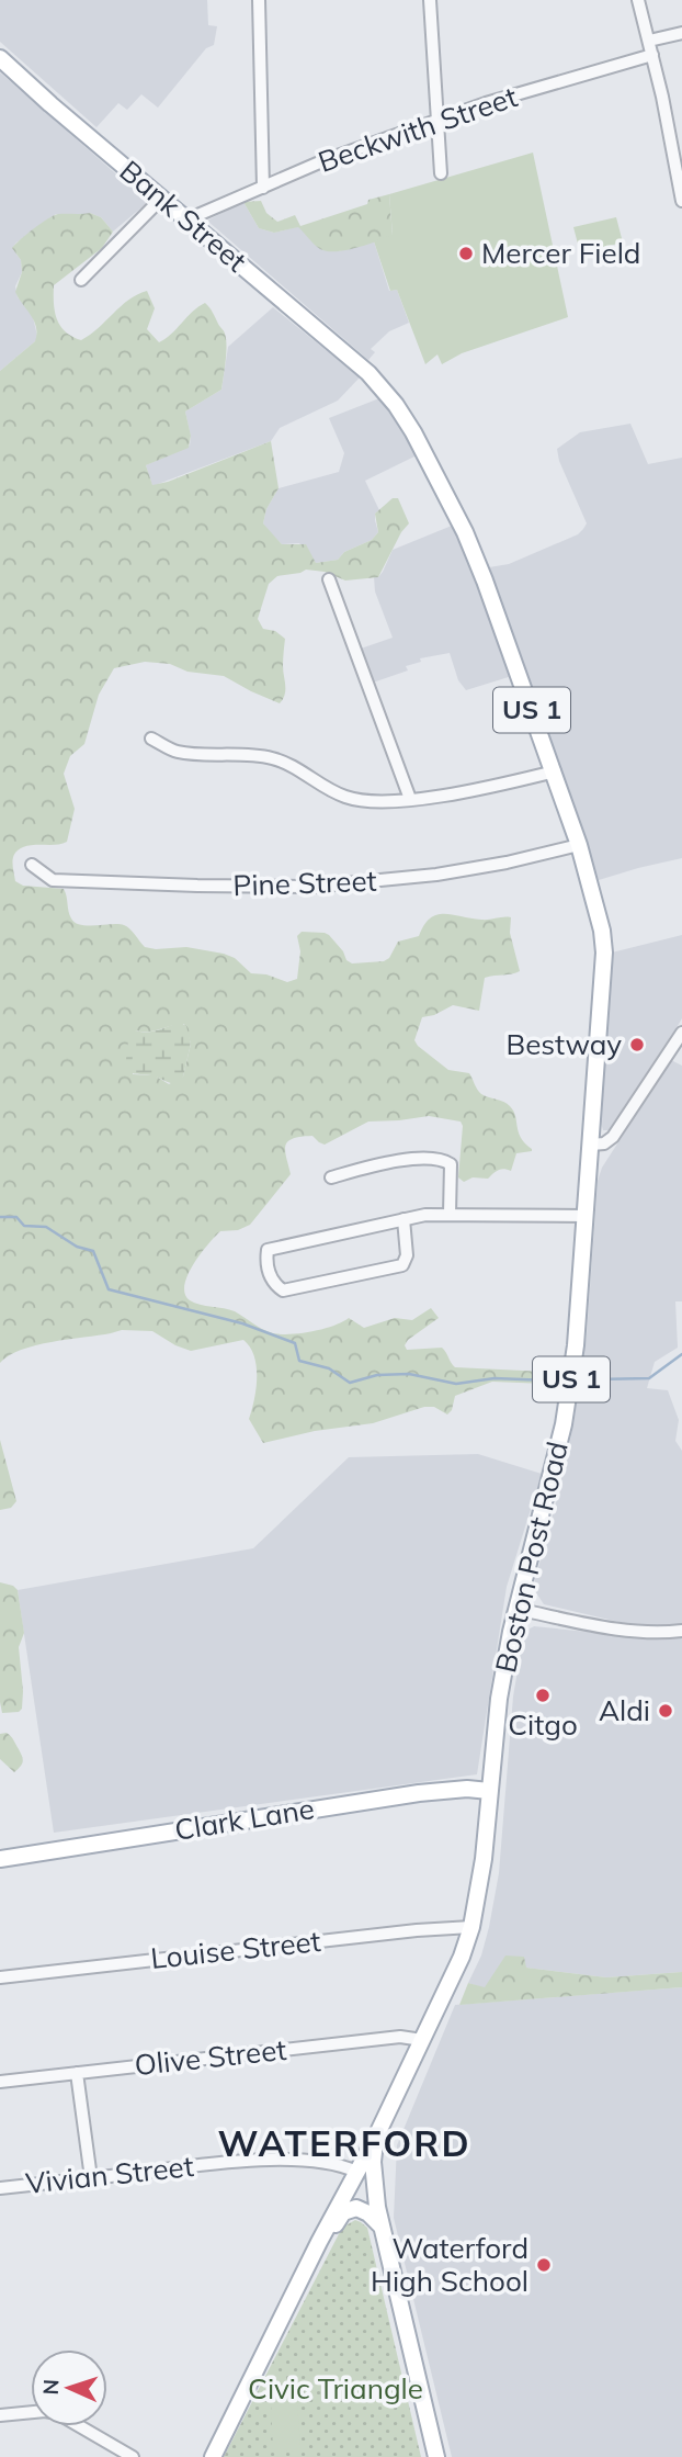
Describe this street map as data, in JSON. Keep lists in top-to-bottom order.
{
  "streets": {
    "main road": [
      "Bank Street",
      "US 1",
      "Boston Post Road",
      "Clark Lane"
    ],
    "street": [
      "Beckwith Street",
      "Pine Street",
      "Louise Street",
      "Olive Street",
      "Vivian Street"
    ]
  },
  "crossings": [
    ["Beckwith Street", "Bank Street"],
    ["Bank Street", "Boston Post Road"],
    ["Pine Street", "Boston Post Road"],
    ["Boston Post Road", "Clark Lane"],
    ["Boston Post Road", "Louise Street"],
    ["Boston Post Road", "Olive Street"],
    ["Boston Post Road", "Vivian Street"]
  ],
  "districts": ["WATERFORD"],
  "parks": ["Civic Triangle"],
  "places": [
    "Mercer Field",
    "Bestway",
    "Citgo",
    "Aldi",
    "Waterford High School"
  ],
  "north": "left"
}
